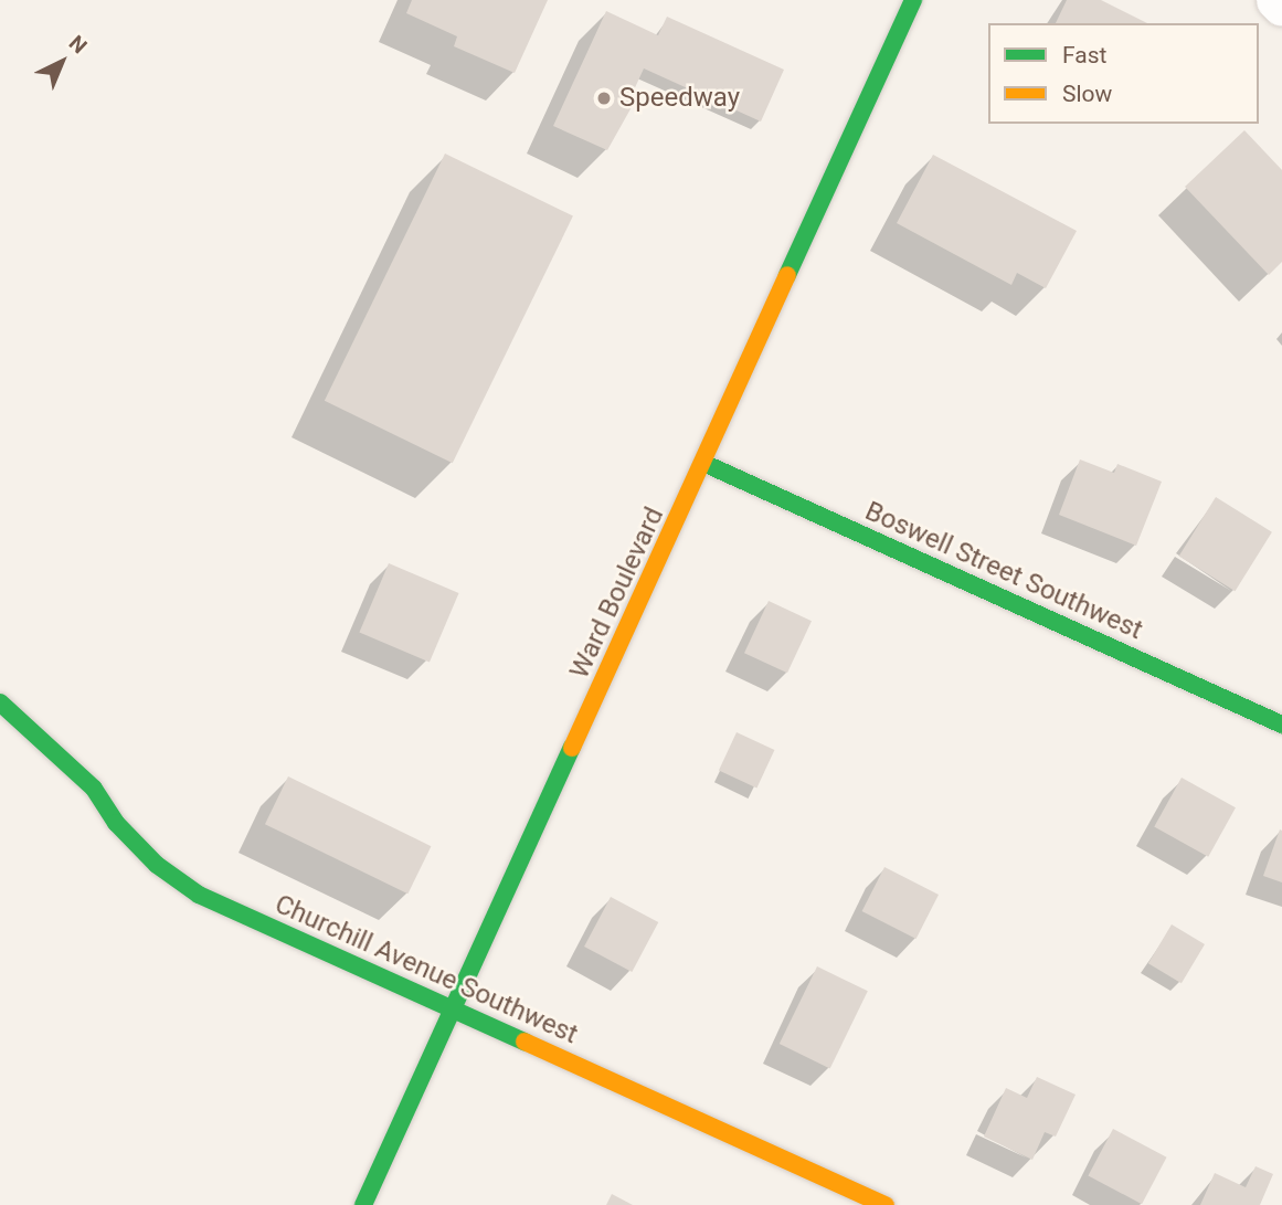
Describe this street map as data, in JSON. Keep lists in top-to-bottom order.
{
  "streets": {
    "street": ["Boswell Street Southwest", "Ward Boulevard", "Churchill Avenue Southwest"]
  },
  "crossings": [
    ["Boswell Street Southwest", "Ward Boulevard"],
    ["Ward Boulevard", "Churchill Avenue Southwest"]
  ],
  "places": ["Speedway"],
  "legend": ["Fast", "Slow"],
  "north": "top right"
}
